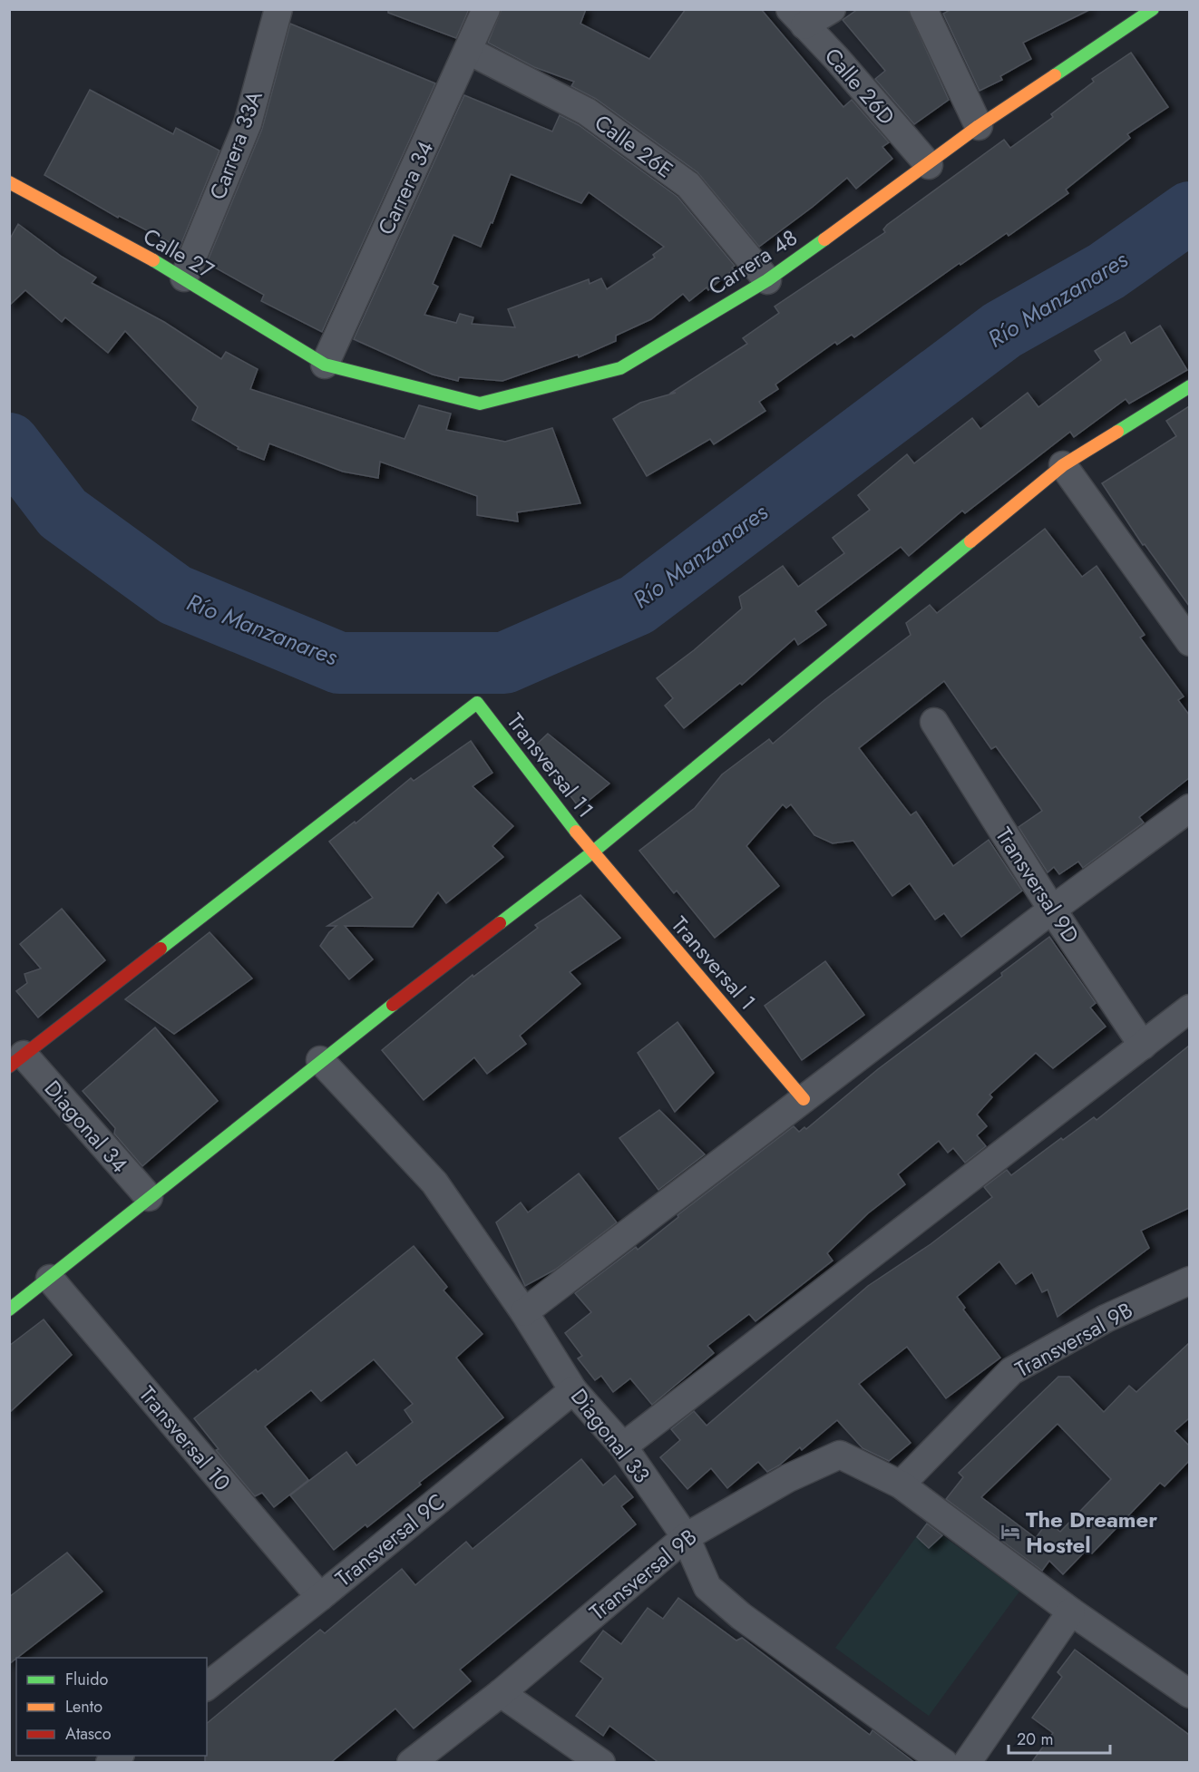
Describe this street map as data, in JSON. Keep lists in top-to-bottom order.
{
  "streets": {
    "street": [
      "Calle 26D",
      "Carrera 33A",
      "Calle 26E",
      "Carrera 34",
      "Calle 27",
      "Carrera 48",
      "Transversal 11",
      "Transversal 9D",
      "Transversal 1",
      "Diagonal 34",
      "Transversal 9B",
      "Diagonal 33",
      "Transversal 10",
      "Transversal 9C"
    ]
  },
  "crossings": [
    ["Calle 26D", "Carrera 48"],
    ["Carrera 33A", "Calle 27"],
    ["Calle 26E", "Carrera 34"],
    ["Calle 26E", "Carrera 48"],
    ["Carrera 34", "Calle 27"],
    ["Carrera 34", "Carrera 48"],
    ["Calle 27", "Carrera 48"],
    ["Transversal 11", "Transversal 1"],
    ["Transversal 11", "Diagonal 34"],
    ["Transversal 9B", "Diagonal 33"],
    ["Diagonal 33", "Transversal 9C"],
    ["Transversal 10", "Transversal 9C"]
  ],
  "water": ["Río Manzanares"],
  "places": {
    "hotel": ["The Dreamer Hostel"]
  },
  "legend": ["Fluido", "Lento", "Atasco"],
  "scale_bar": "20 m"
}
